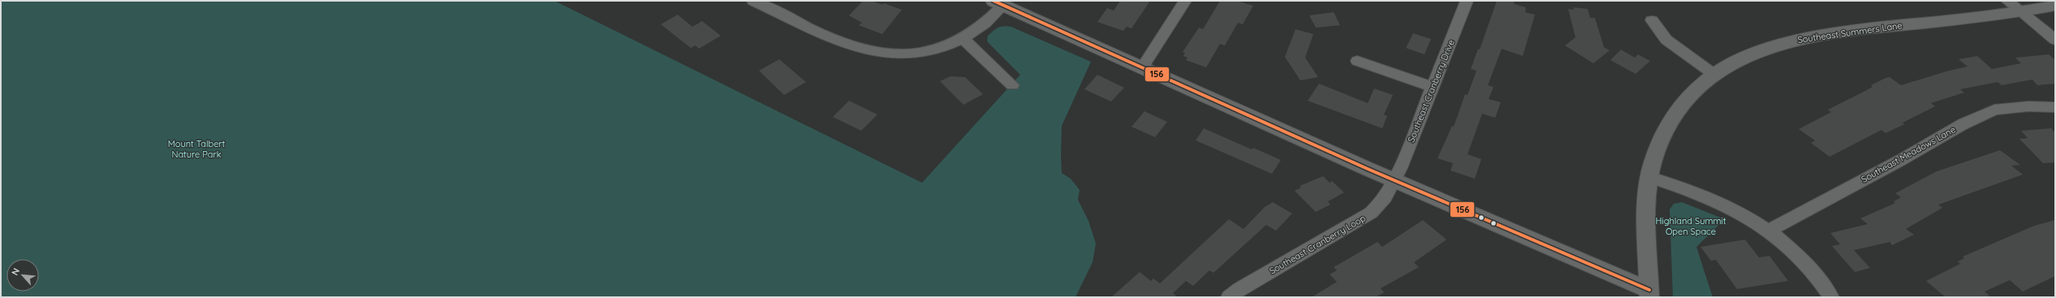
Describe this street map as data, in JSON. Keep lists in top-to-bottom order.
{
  "streets": {
    "street": [
      "Southeast Summers Lane",
      "Southeast Cranberry Drive",
      "Southeast Meadows Lane",
      "Southeast Cranberry Loop"
    ]
  },
  "crossings": [
    ["Southeast Cranberry Drive", "Southeast Cranberry Loop"]
  ],
  "parks": ["Mount Talbert Nature Park", "Highland Summit Open Space"],
  "lines": ["transit line 156"],
  "north": "top left"
}
